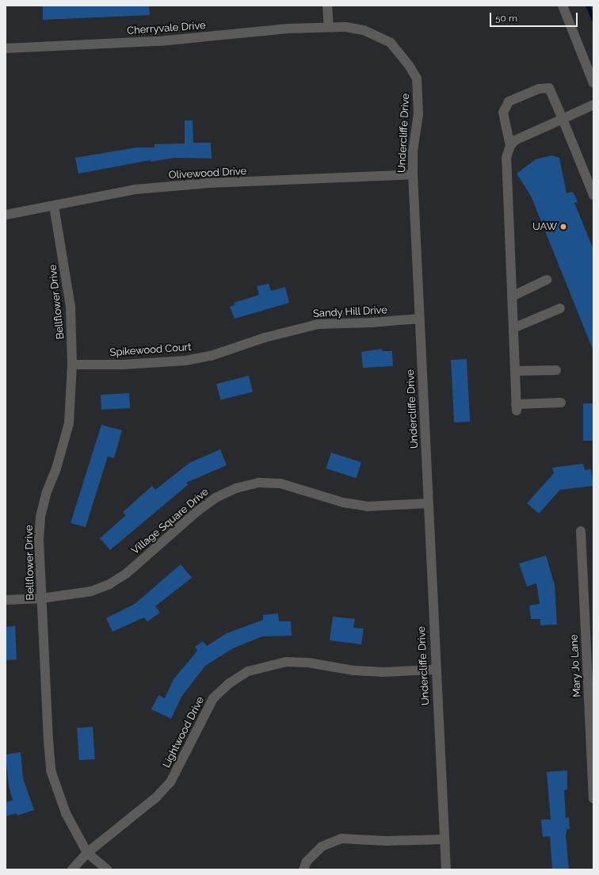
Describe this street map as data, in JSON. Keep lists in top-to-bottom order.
{
  "streets": {
    "street": [
      "Cherryvale Drive",
      "Undercliffe Drive",
      "Olivewood Drive",
      "Bellflower Drive",
      "Sandy Hill Drive",
      "Spikewood Court",
      "Village Square Drive",
      "Mary Jo Lane",
      "Lightwood Drive"
    ]
  },
  "crossings": [
    ["Cherryvale Drive", "Undercliffe Drive"],
    ["Undercliffe Drive", "Olivewood Drive"],
    ["Undercliffe Drive", "Sandy Hill Drive"],
    ["Undercliffe Drive", "Village Square Drive"],
    ["Undercliffe Drive", "Lightwood Drive"],
    ["Olivewood Drive", "Bellflower Drive"],
    ["Bellflower Drive", "Spikewood Court"],
    ["Bellflower Drive", "Village Square Drive"],
    ["Bellflower Drive", "Lightwood Drive"],
    ["Sandy Hill Drive", "Spikewood Court"]
  ],
  "places": ["UAW"],
  "scale_bar": "50 m"
}
